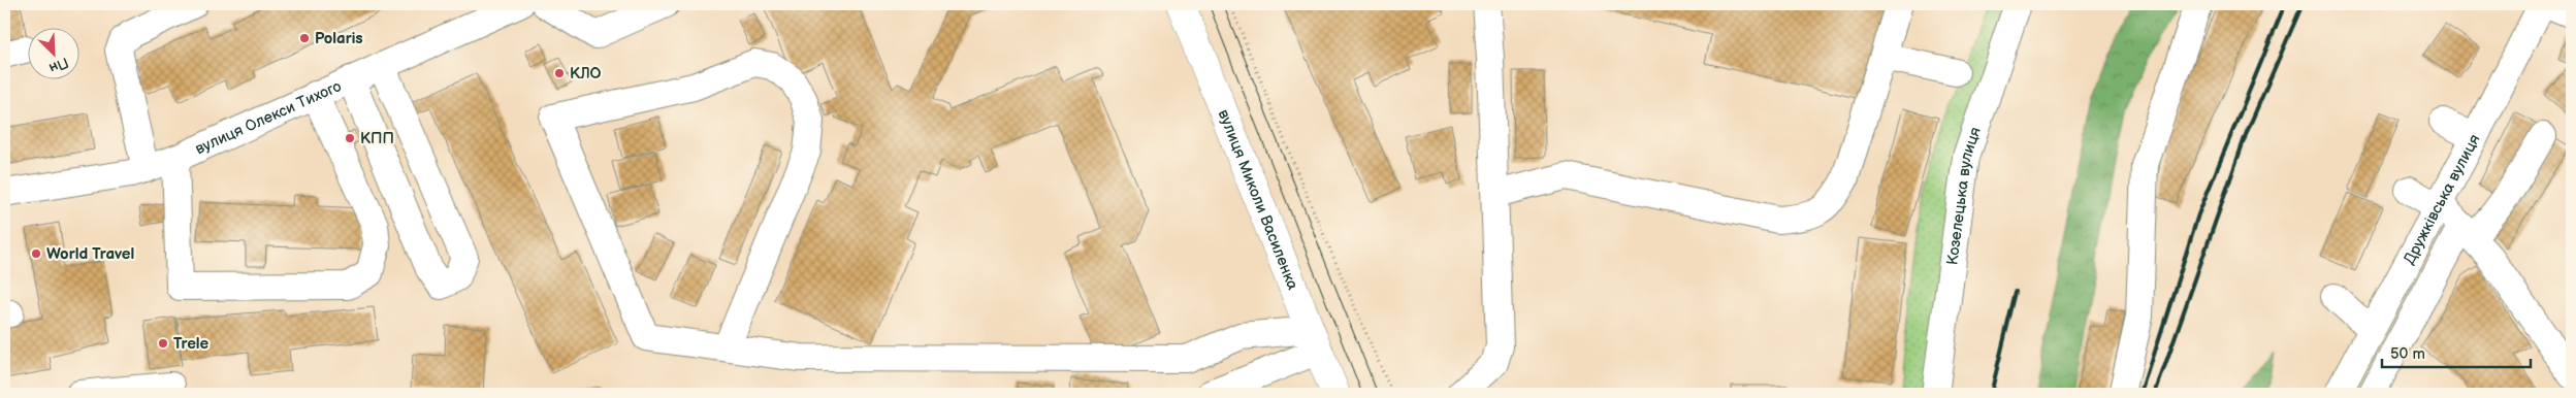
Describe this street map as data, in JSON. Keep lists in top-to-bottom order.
{
  "streets": {
    "main road": ["вулиця Миколи Василенка"],
    "street": ["вулиця Олекси Тихого", "Козелецька вулиця", "Дружківська вулиця"]
  },
  "places": [
    "Polaris",
    "КЛО",
    "КПП",
    "World Travel",
    "Trele"
  ],
  "scale_bar": "50 m",
  "north": "bottom right"
}
